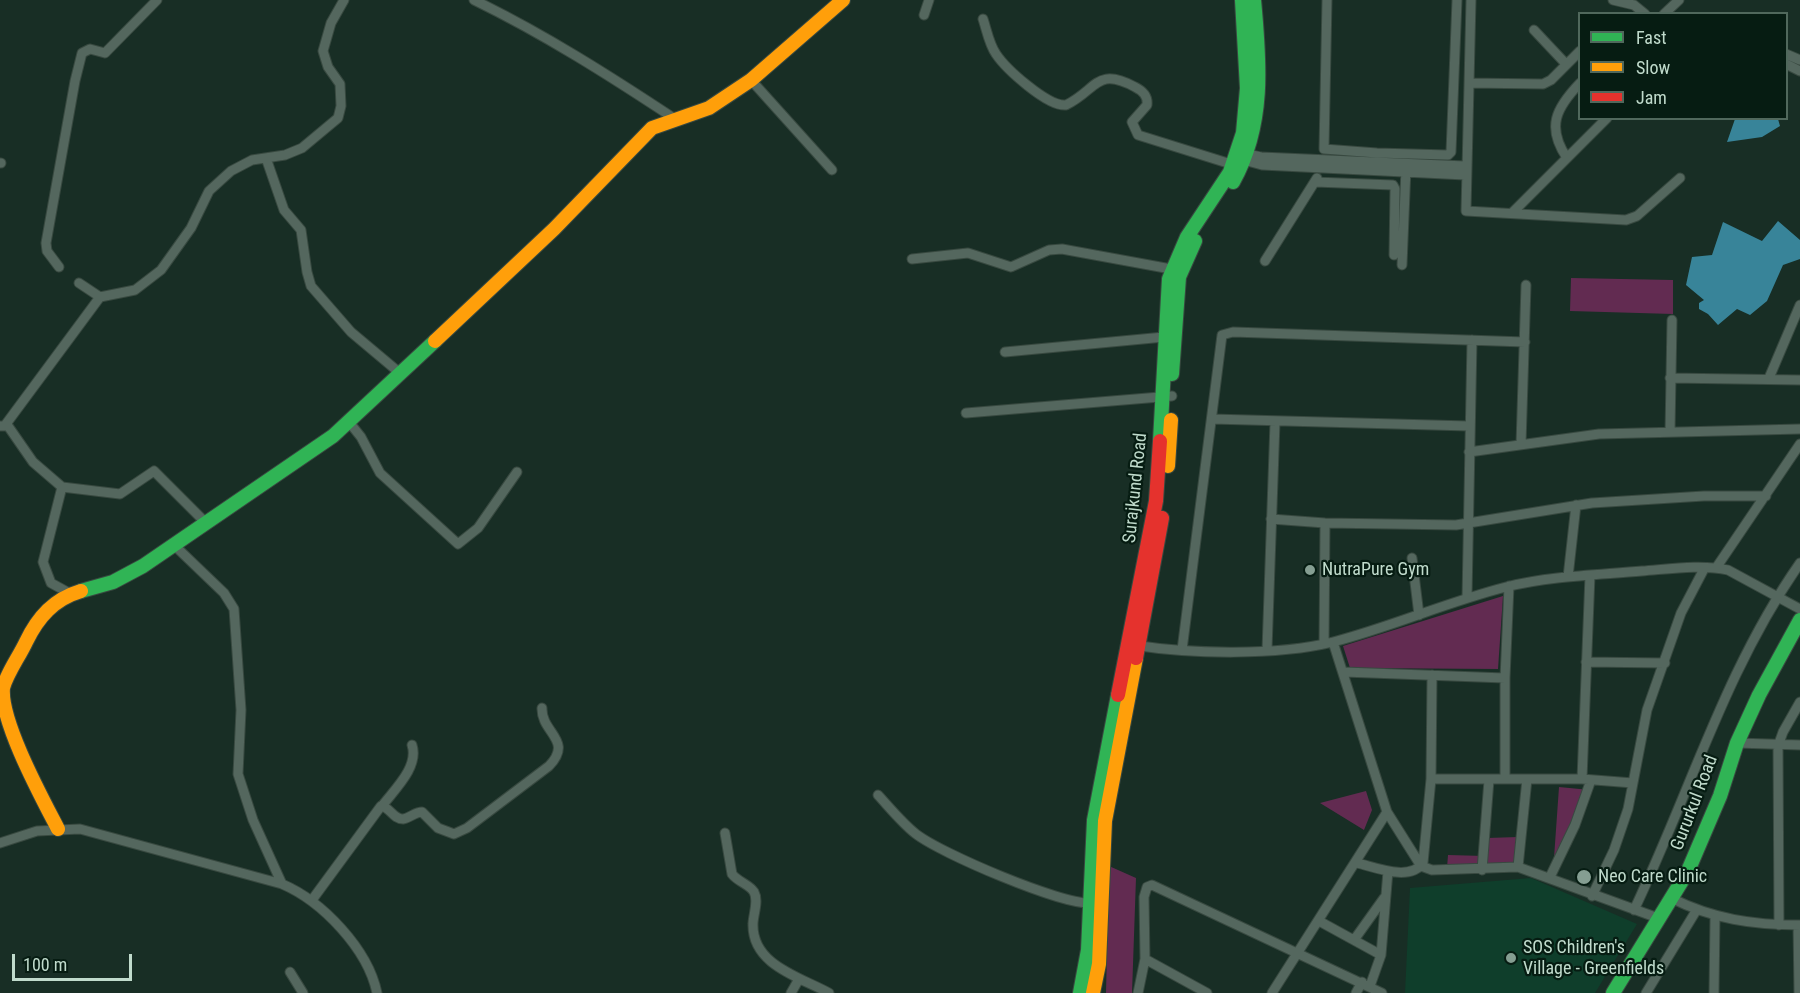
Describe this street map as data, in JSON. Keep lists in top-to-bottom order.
{
  "streets": {
    "main road": ["Surajkund Road", "Gururkul Road"]
  },
  "places": ["NutraPure Gym", "Neo Care Clinic", "SOS Children's Village - Greenfields"],
  "legend": ["Fast", "Slow", "Jam"],
  "scale_bar": "100 m"
}
